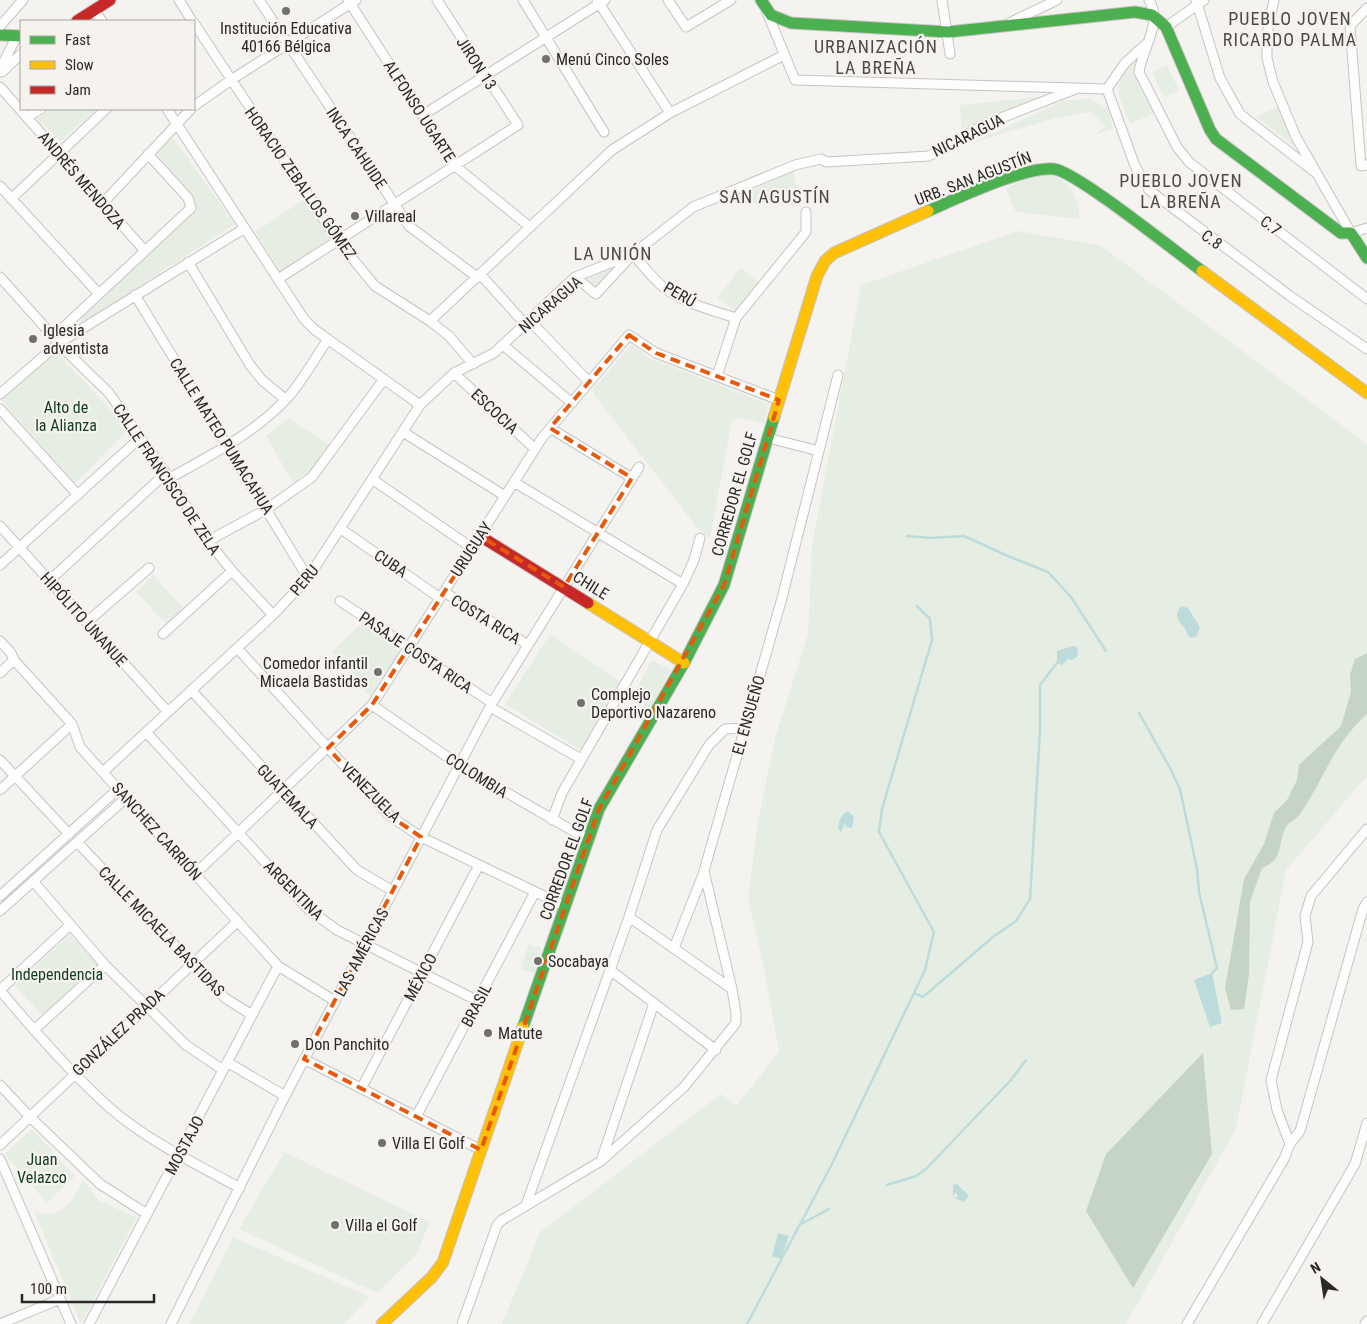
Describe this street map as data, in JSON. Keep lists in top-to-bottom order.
{
  "streets": {
    "street": [
      "JIRON 13",
      "ALFONSO UGARTE",
      "NICARAGUA",
      "INCA CAHUIDE",
      "URB. SAN AGUSTÍN",
      "ANDRÉS MENDOZA",
      "HORACIO ZEBALLOS GÓMEZ",
      "C.7",
      "C.8",
      "PERÚ",
      "ESCOCIA",
      "CALLE MATEO PUMACAHUA",
      "CALLE FRANCISCO DE ZELA",
      "CORREDOR EL GOLF",
      "URUGUAY",
      "CUBA",
      "PERU",
      "CHILE",
      "HIPÓLITO UNANUE",
      "COSTA RICA",
      "PASAJE COSTA RICA",
      "EL ENSUEÑO",
      "COLOMBIA",
      "VENEZUELA",
      "GUATEMALA",
      "SANCHEZ CARRIÓN",
      "ARGENTINA",
      "CALLE MICAELA BASTIDAS",
      "LAS AMÉRICAS",
      "MÉXICO",
      "BRASIL",
      "GONZÁLEZ PRADA",
      "MOSTAJO"
    ]
  },
  "crossings": [
    ["JIRON 13", "ALFONSO UGARTE"],
    ["NICARAGUA", "INCA CAHUIDE"],
    ["NICARAGUA", "HORACIO ZEBALLOS GÓMEZ"],
    ["NICARAGUA", "PERÚ"],
    ["NICARAGUA", "PERU"],
    ["INCA CAHUIDE", "URUGUAY"],
    ["URB. SAN AGUSTÍN", "CORREDOR EL GOLF"],
    ["URB. SAN AGUSTÍN", "URUGUAY"],
    ["HORACIO ZEBALLOS GÓMEZ", "PERU"],
    ["ESCOCIA", "URUGUAY"],
    ["ESCOCIA", "PERU"],
    ["CALLE MATEO PUMACAHUA", "PERU"],
    ["CALLE FRANCISCO DE ZELA", "PERU"],
    ["CORREDOR EL GOLF", "URUGUAY"],
    ["CORREDOR EL GOLF", "CHILE"],
    ["CORREDOR EL GOLF", "COLOMBIA"],
    ["CORREDOR EL GOLF", "VENEZUELA"],
    ["URUGUAY", "CUBA"],
    ["URUGUAY", "CHILE"],
    ["URUGUAY", "COSTA RICA"],
    ["URUGUAY", "PASAJE COSTA RICA"],
    ["URUGUAY", "COLOMBIA"],
    ["URUGUAY", "VENEZUELA"],
    ["URUGUAY", "GUATEMALA"],
    ["URUGUAY", "SANCHEZ CARRIÓN"],
    ["URUGUAY", "ARGENTINA"],
    ["CUBA", "PERU"],
    ["CUBA", "COSTA RICA"],
    ["PERU", "HIPÓLITO UNANUE"],
    ["PERU", "VENEZUELA"],
    ["PERU", "GUATEMALA"],
    ["PERU", "SANCHEZ CARRIÓN"],
    ["PERU", "ARGENTINA"],
    ["CHILE", "LAS AMÉRICAS"],
    ["COSTA RICA", "LAS AMÉRICAS"],
    ["PASAJE COSTA RICA", "LAS AMÉRICAS"],
    ["COLOMBIA", "LAS AMÉRICAS"],
    ["VENEZUELA", "LAS AMÉRICAS"],
    ["VENEZUELA", "MÉXICO"],
    ["VENEZUELA", "BRASIL"],
    ["GUATEMALA", "LAS AMÉRICAS"],
    ["SANCHEZ CARRIÓN", "LAS AMÉRICAS"],
    ["SANCHEZ CARRIÓN", "GONZÁLEZ PRADA"],
    ["SANCHEZ CARRIÓN", "MOSTAJO"],
    ["ARGENTINA", "LAS AMÉRICAS"],
    ["ARGENTINA", "MÉXICO"],
    ["ARGENTINA", "BRASIL"],
    ["CALLE MICAELA BASTIDAS", "GONZÁLEZ PRADA"],
    ["CALLE MICAELA BASTIDAS", "MOSTAJO"]
  ],
  "districts": [
    "PUEBLO JOVEN RICARDO PALMA",
    "URBANIZACIÓN LA BREÑA",
    "PUEBLO JOVEN LA BREÑA",
    "SAN AGUSTÍN",
    "LA UNIÓN"
  ],
  "parks": ["Alto de la Alianza", "Independencia", "Juan Velazco"],
  "places": [
    "Institución Educativa 40166 Bélgica",
    "Menú Cinco Soles",
    "Villareal",
    "Iglesia adventista",
    "Comedor infantil Micaela Bastidas",
    "Complejo Deportivo Nazareno",
    "Socabaya",
    "Matute",
    "Don Panchito",
    "Villa El Golf",
    "Villa el Golf"
  ],
  "legend": ["Fast", "Slow", "Jam"],
  "scale_bar": "100 m",
  "north": "top left"
}
